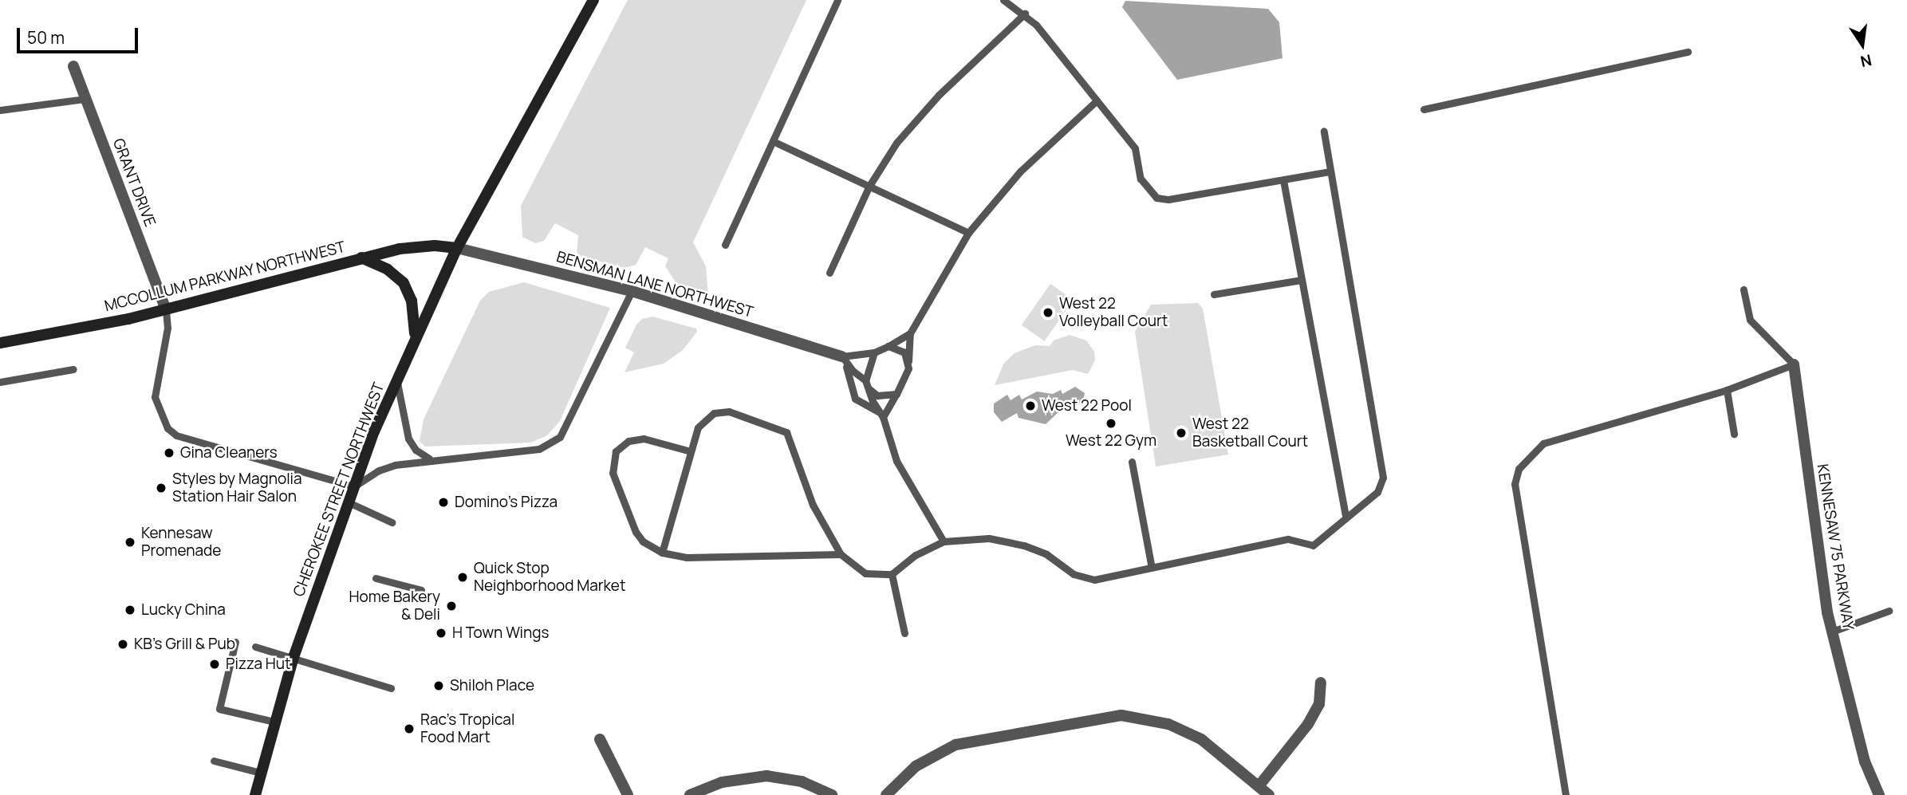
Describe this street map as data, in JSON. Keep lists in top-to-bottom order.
{
  "streets": {
    "main road": ["MCCOLLUM PARKWAY NORTHWEST", "CHEROKEE STREET NORTHWEST"],
    "street": ["GRANT DRIVE", "BENSMAN LANE NORTHWEST", "KENNESAW 75 PARKWAY"]
  },
  "crossings": [
    ["GRANT DRIVE", "MCCOLLUM PARKWAY NORTHWEST"],
    ["MCCOLLUM PARKWAY NORTHWEST", "BENSMAN LANE NORTHWEST"],
    ["MCCOLLUM PARKWAY NORTHWEST", "CHEROKEE STREET NORTHWEST"],
    ["BENSMAN LANE NORTHWEST", "CHEROKEE STREET NORTHWEST"]
  ],
  "places": [
    "West 22 Volleyball Court",
    "West 22 Pool",
    "West 22 Gym",
    "West 22 Basketball Court",
    "Gina Cleaners",
    "Styles by Magnolia Station Hair Salon",
    "Domino's Pizza",
    "Kennesaw Promenade",
    "Quick Stop Neighborhood Market",
    "Home Bakery & Deli",
    "Lucky China",
    "H Town Wings",
    "KB's Grill & Pub",
    "Pizza Hut",
    "Shiloh Place",
    "Rac's Tropical Food Mart"
  ],
  "scale_bar": "50 m",
  "north": "bottom"
}
